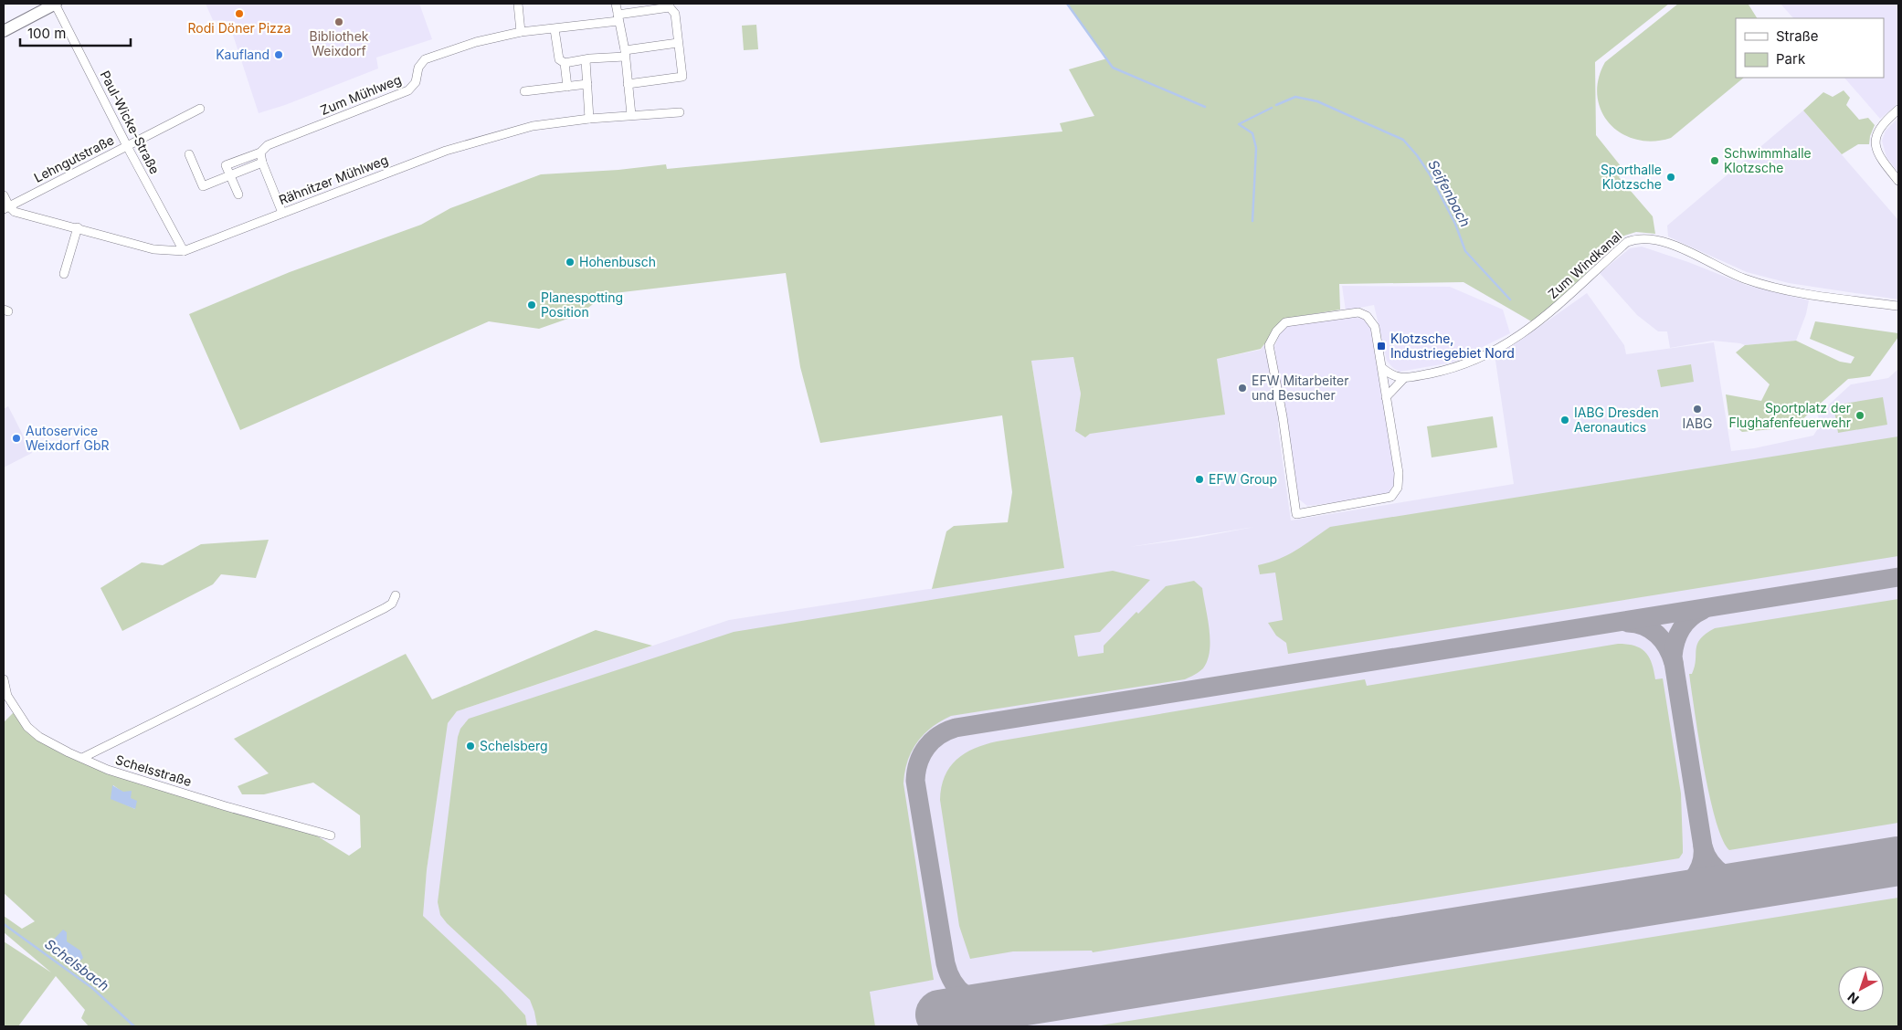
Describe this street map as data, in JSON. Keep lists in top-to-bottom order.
{
  "streets": {
    "street": [
      "Zum Mühlweg",
      "Paul-Wicke-Straße",
      "Lehngutstraße",
      "Rähnitzer Mühlweg",
      "Zum Windkanal",
      "Schelsstraße"
    ]
  },
  "crossings": [
    ["Paul-Wicke-Straße", "Lehngutstraße"],
    ["Paul-Wicke-Straße", "Rähnitzer Mühlweg"],
    ["Lehngutstraße", "Rähnitzer Mühlweg"]
  ],
  "water": ["Seifenbach", "Schelsbach"],
  "places": {
    "other": [
      "Rodi Döner Pizza",
      "Bibliothek Weixdorf",
      "Kaufland",
      "Schwimmhalle Klotzsche",
      "Sporthalle Klotzsche",
      "Hohenbusch",
      "Planespotting Position",
      "EFW Mitarbeiter und Besucher",
      "IABG",
      "Sportplatz der Flughafenfeuerwehr",
      "IABG Dresden Aeronautics",
      "Autoservice Weixdorf GbR",
      "EFW Group",
      "Schelsberg"
    ],
    "transit": ["Klotzsche, Industriegebiet Nord"]
  },
  "legend": ["Straße", "Park"],
  "scale_bar": "100 m",
  "north": "bottom left"
}
